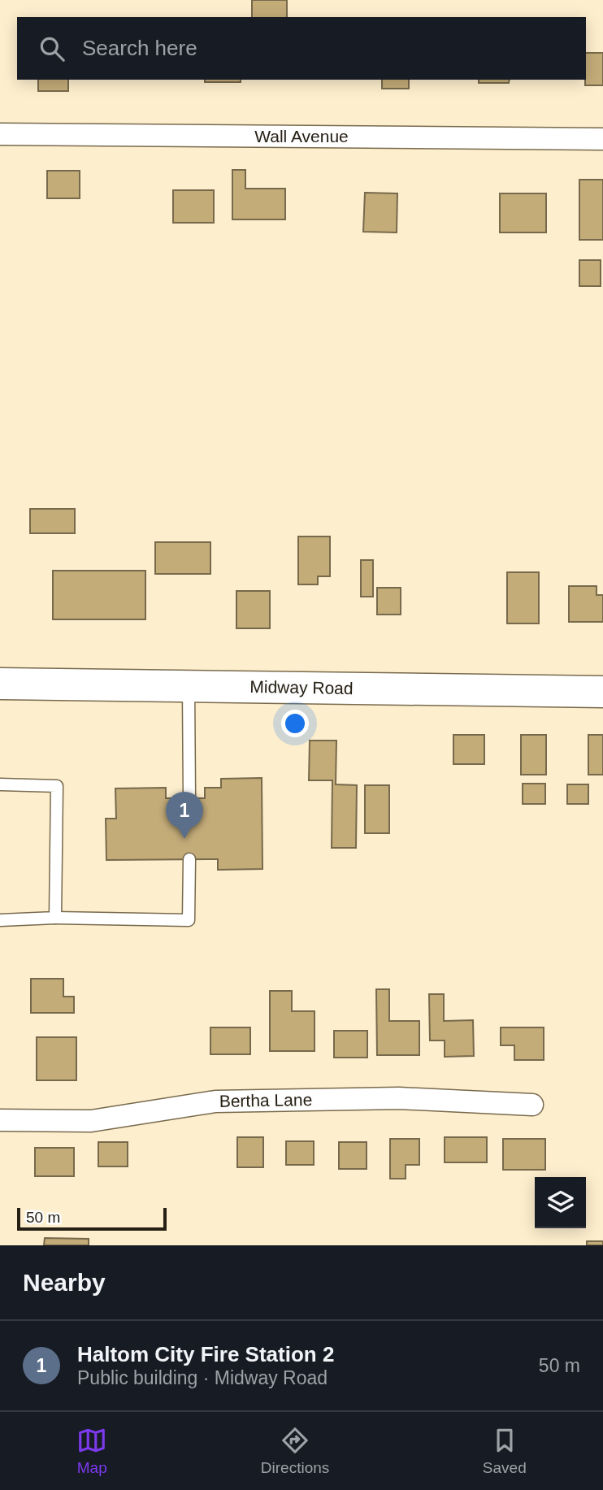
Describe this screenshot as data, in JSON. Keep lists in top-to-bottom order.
{
  "streets": {
    "main road": ["Midway Road"],
    "street": ["Wall Avenue", "Bertha Lane"]
  },
  "scale_bar": "50 m",
  "page": {
    "search": "Search here",
    "pins": "1",
    "scale": "50 m",
    "heading": "Nearby",
    "list": [
      {
        "mark": "1",
        "name": "Haltom City Fire Station 2",
        "note": "Public building · Midway Road",
        "value": "50 m"
      }
    ],
    "nav": ["Map", "Directions", "Saved"]
  }
}
